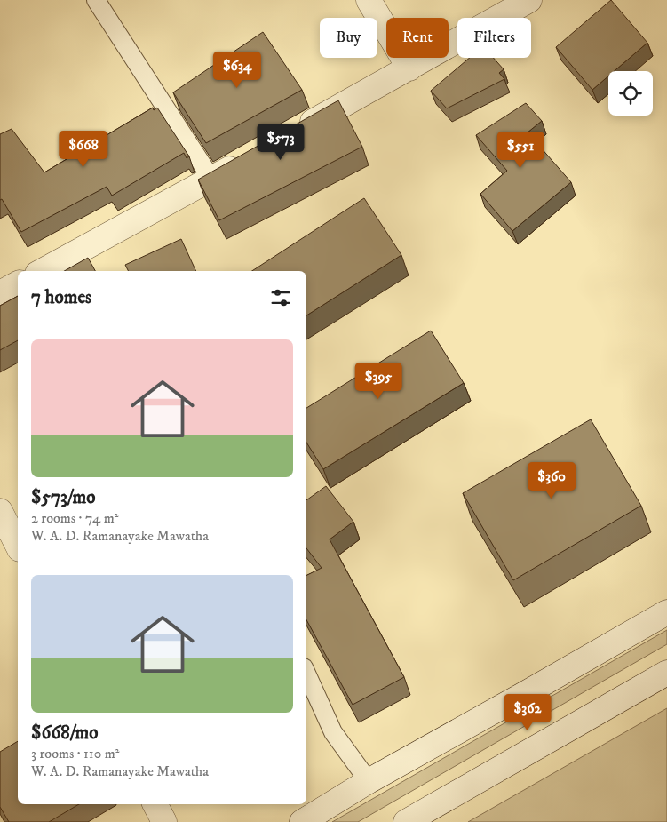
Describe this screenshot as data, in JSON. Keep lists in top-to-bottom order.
{
  "page": {
    "chip": ["Buy", "Rent", "Filters"],
    "price": [
      "$634",
      "$573",
      "$668",
      "$551",
      "$395",
      "$360",
      "$362"
    ],
    "heading": "7 homes",
    "list": [
      {
        "name": "$573/mo",
        "note": "2 rooms · 74 m² · W. A. D. Ramanayake Mawatha"
      },
      {
        "name": "$668/mo",
        "note": "3 rooms · 110 m² · W. A. D. Ramanayake Mawatha"
      }
    ]
  }
}
